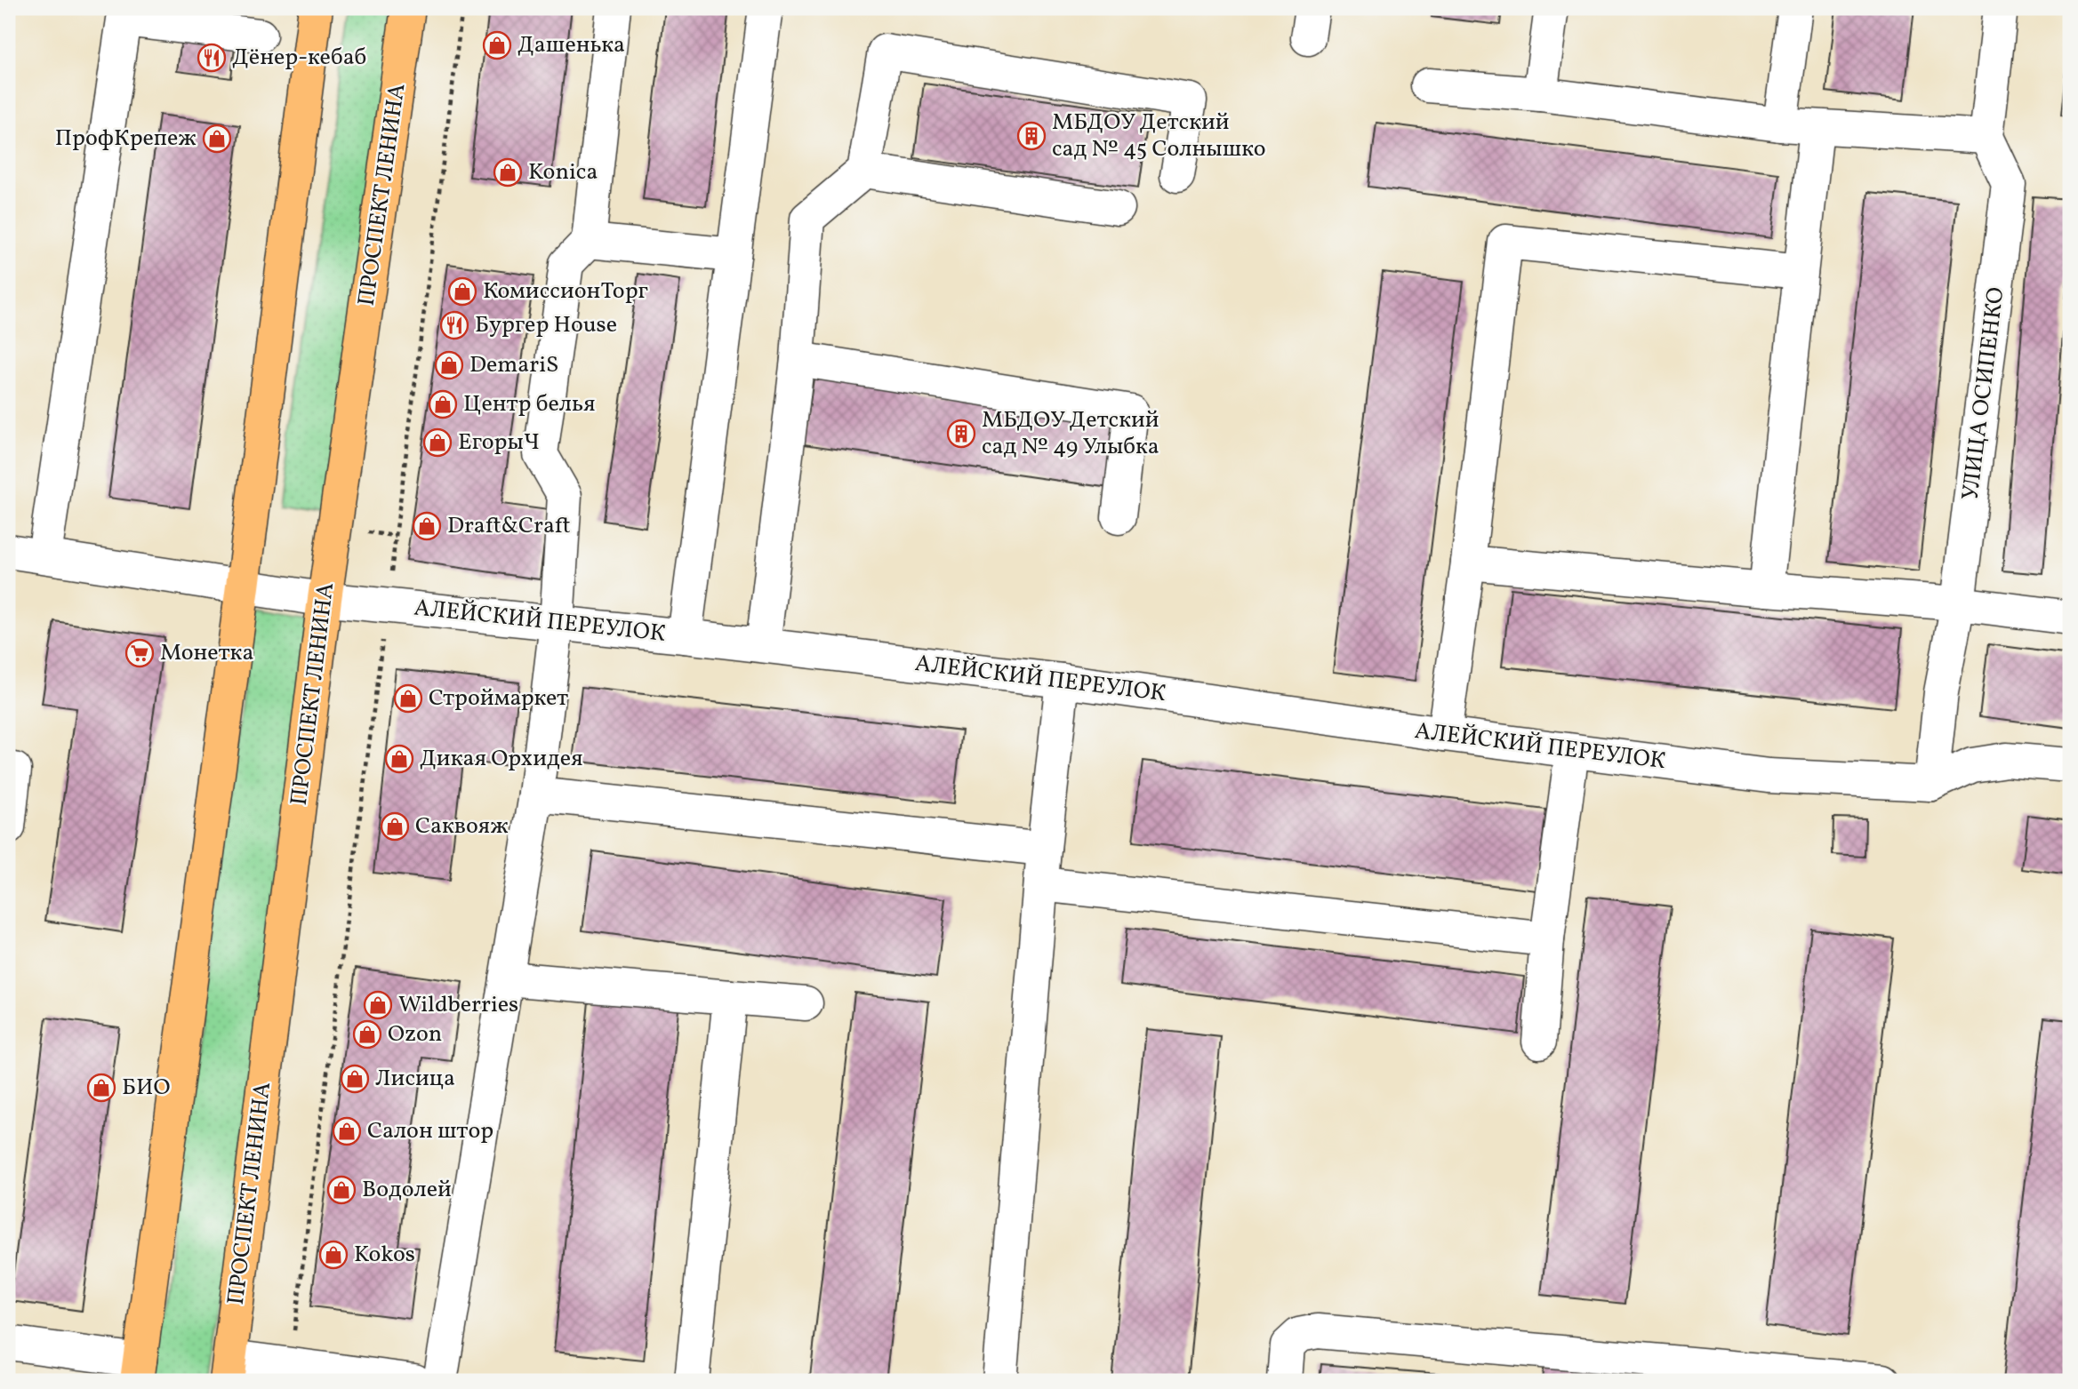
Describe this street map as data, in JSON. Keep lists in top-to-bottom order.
{
  "streets": {
    "main road": ["ПРОСПЕКТ ЛЕНИНА"],
    "street": ["УЛИЦА ОСИПЕНКО", "АЛЕЙСКИЙ ПЕРЕУЛОК"]
  },
  "crossings": [
    ["ПРОСПЕКТ ЛЕНИНА", "АЛЕЙСКИЙ ПЕРЕУЛОК"],
    ["УЛИЦА ОСИПЕНКО", "АЛЕЙСКИЙ ПЕРЕУЛОК"]
  ],
  "places": {
    "shop": [
      "Дашенька",
      "ПрофКрепеж",
      "Konica",
      "КомиссионТорг",
      "DemariS",
      "Центр белья",
      "ЕгорыЧ",
      "Draft&Craft",
      "Строймаркет",
      "Дикая Орхидея",
      "Саквояж",
      "Wildberries",
      "Ozon",
      "Лисица",
      "БИО",
      "Салон штор",
      "Водолей",
      "Kokos"
    ],
    "restaurant": ["Дёнер-кебаб", "Бургер House"],
    "building": ["МБДОУ Детский сад № 45 Солнышко", "МБДОУ Детский сад № 49 Улыбка"],
    "supermarket": ["Монетка"]
  }
}
